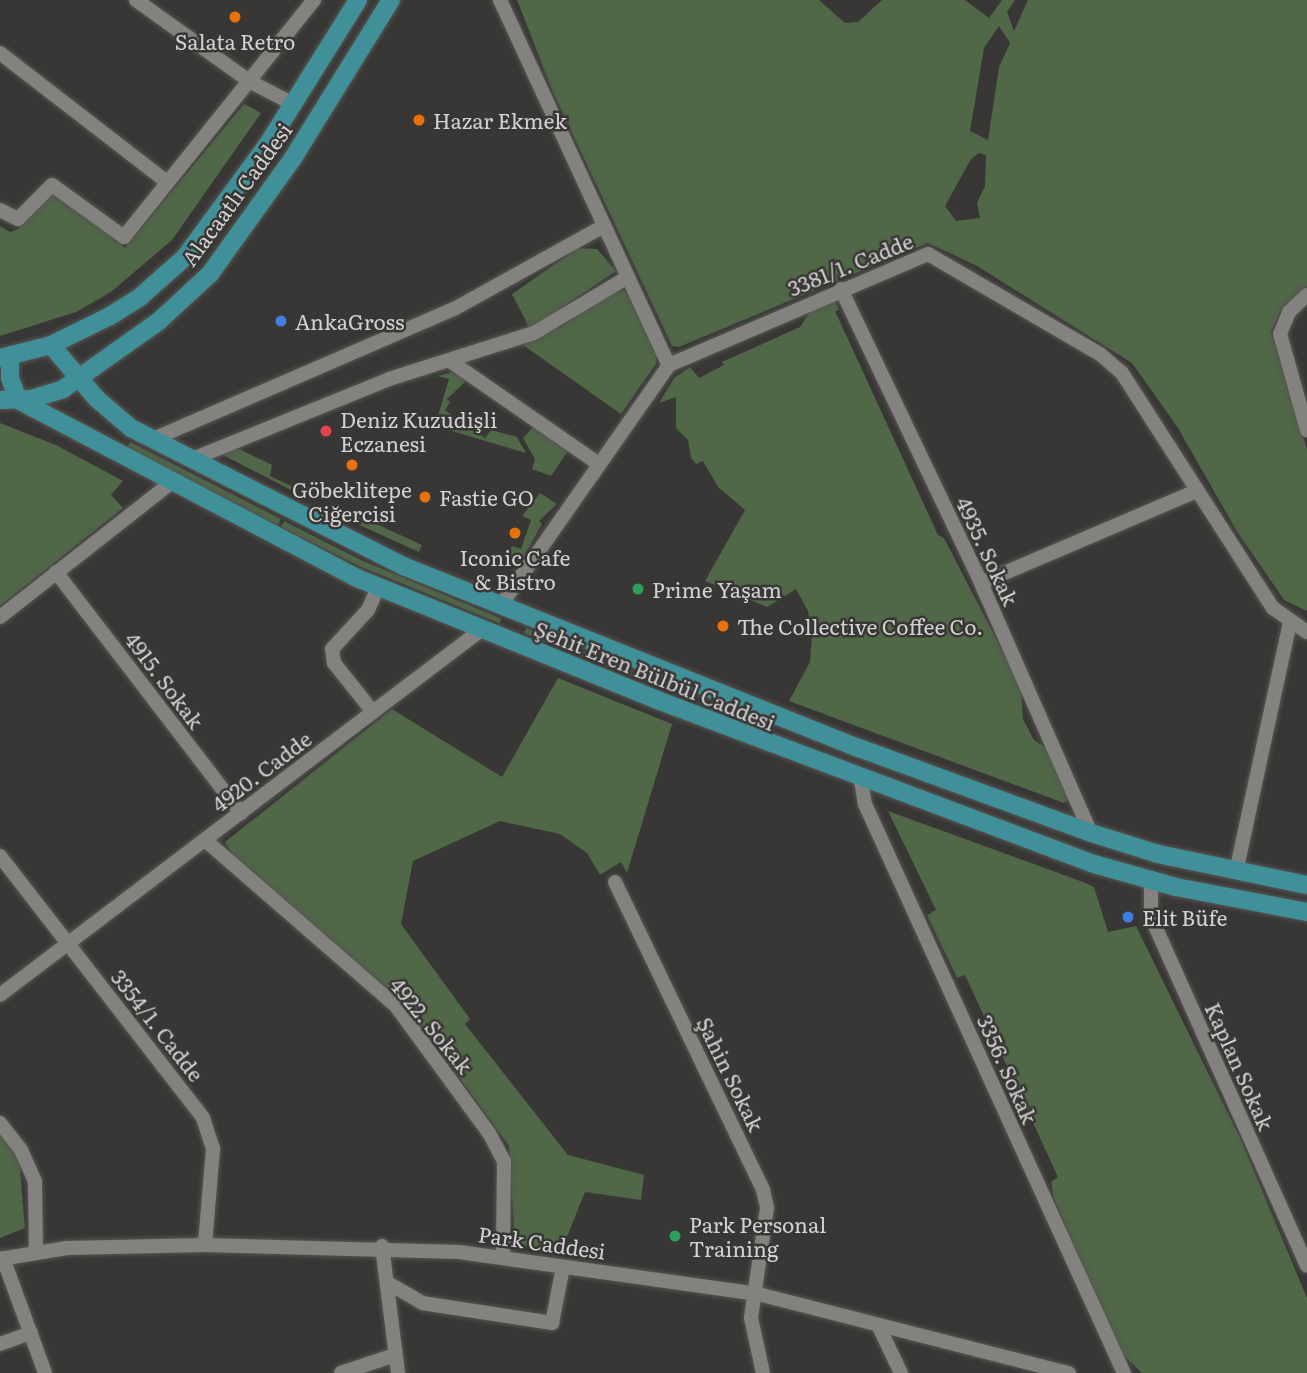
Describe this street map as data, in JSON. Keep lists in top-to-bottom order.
{
  "streets": {
    "main road": ["Alacaatlı Caddesi", "Şehit Eren Bülbül Caddesi"],
    "street": [
      "3381/1. Cadde",
      "4935. Sokak",
      "4915. Sokak",
      "4920. Cadde",
      "3354/1. Cadde",
      "4922. Sokak",
      "Kaplan Sokak",
      "3356. Sokak",
      "Şahin Sokak",
      "Park Caddesi"
    ]
  },
  "crossings": [
    ["Alacaatlı Caddesi", "Şehit Eren Bülbül Caddesi"],
    ["3381/1. Cadde", "4935. Sokak"],
    ["4935. Sokak", "Şehit Eren Bülbül Caddesi"],
    ["Şehit Eren Bülbül Caddesi", "4920. Cadde"],
    ["Şehit Eren Bülbül Caddesi", "Kaplan Sokak"],
    ["Şehit Eren Bülbül Caddesi", "3356. Sokak"],
    ["4915. Sokak", "4920. Cadde"],
    ["4920. Cadde", "3354/1. Cadde"],
    ["4920. Cadde", "4922. Sokak"],
    ["3354/1. Cadde", "Park Caddesi"],
    ["4922. Sokak", "Park Caddesi"],
    ["Şahin Sokak", "Park Caddesi"]
  ],
  "places": [
    "Salata Retro",
    "Hazar Ekmek",
    "AnkaGross",
    "Deniz Kuzudişli Eczanesi",
    "Göbeklitepe Ciğercisi",
    "Fastie GO",
    "Iconic Cafe & Bistro",
    "Prime Yaşam",
    "The Collective Coffee Co.",
    "Elit Büfe",
    "Park Personal Training"
  ]
}
